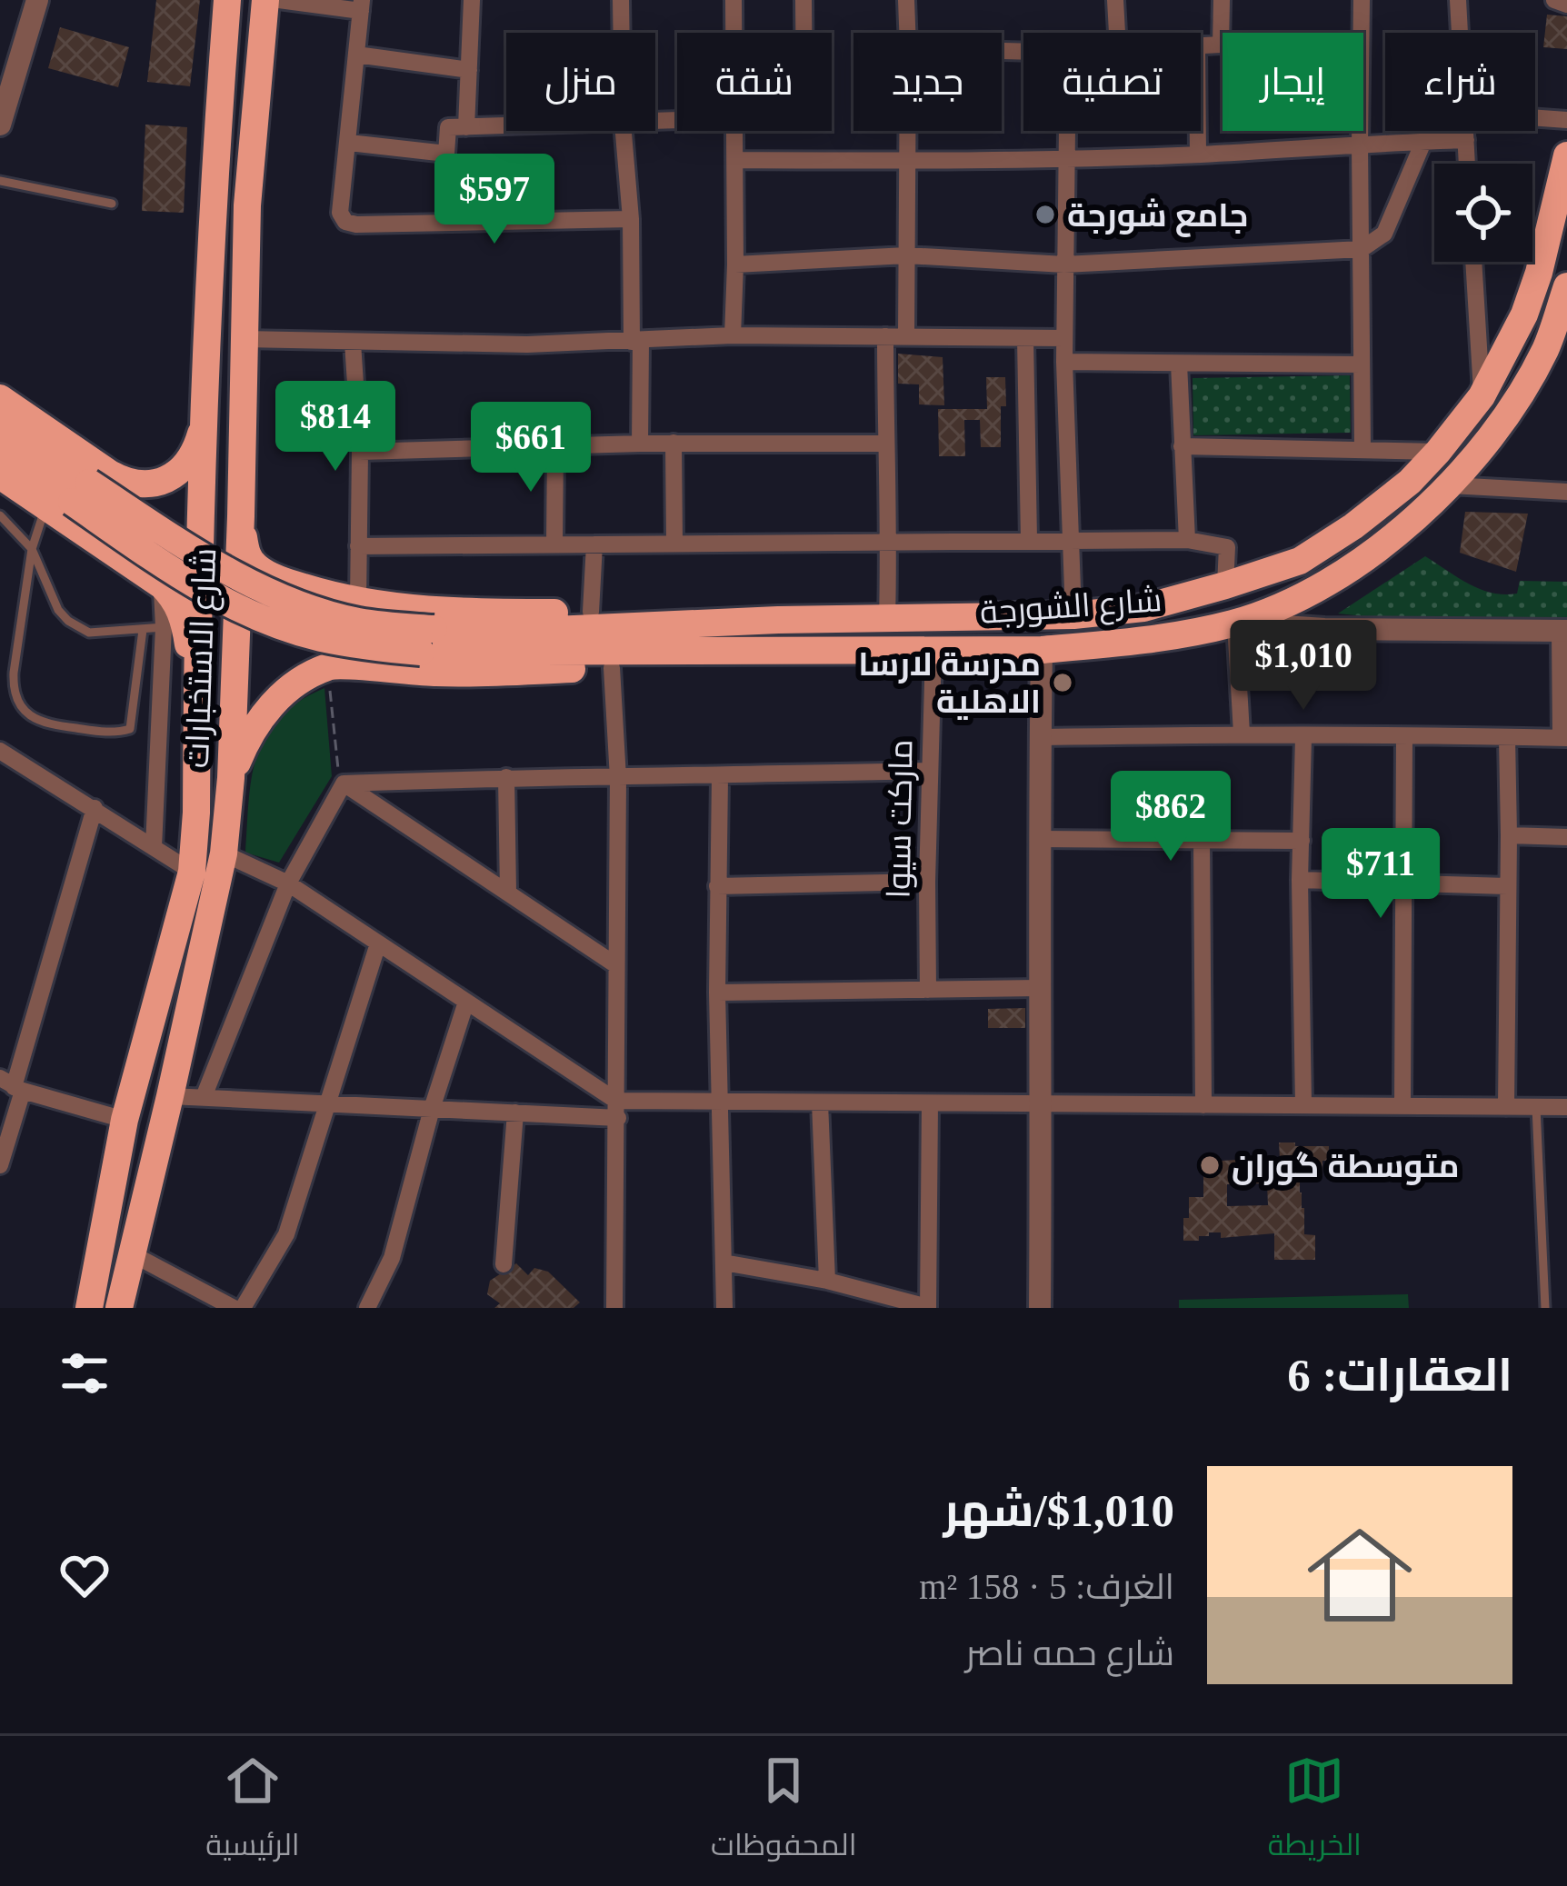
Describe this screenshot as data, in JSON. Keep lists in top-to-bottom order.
{
  "streets": {
    "main road": ["شارع الشورجة", "شارع الاستخبارات"],
    "street": ["مارکت سیوا"]
  },
  "crossings": [
    ["شارع الشورجة", "مارکت سیوا"]
  ],
  "places": ["جامع شورجة", "مدرسة لارسا الاهلية", "متوسطة گوران"],
  "page": {
    "chip": [
      "شراء",
      "إيجار",
      "تصفية",
      "جديد",
      "شقة",
      "منزل"
    ],
    "price": [
      "$597",
      "$814",
      "$661",
      "$1,010",
      "$862",
      "$711"
    ],
    "heading": "العقارات: 6",
    "list": [
      {
        "name": "$1,010/شهر",
        "note": "الغرف: 5 · 158 m² · شارع حمه ناصر"
      }
    ],
    "tabs": ["الخريطة", "المحفوظات", "الرئيسية"]
  }
}
